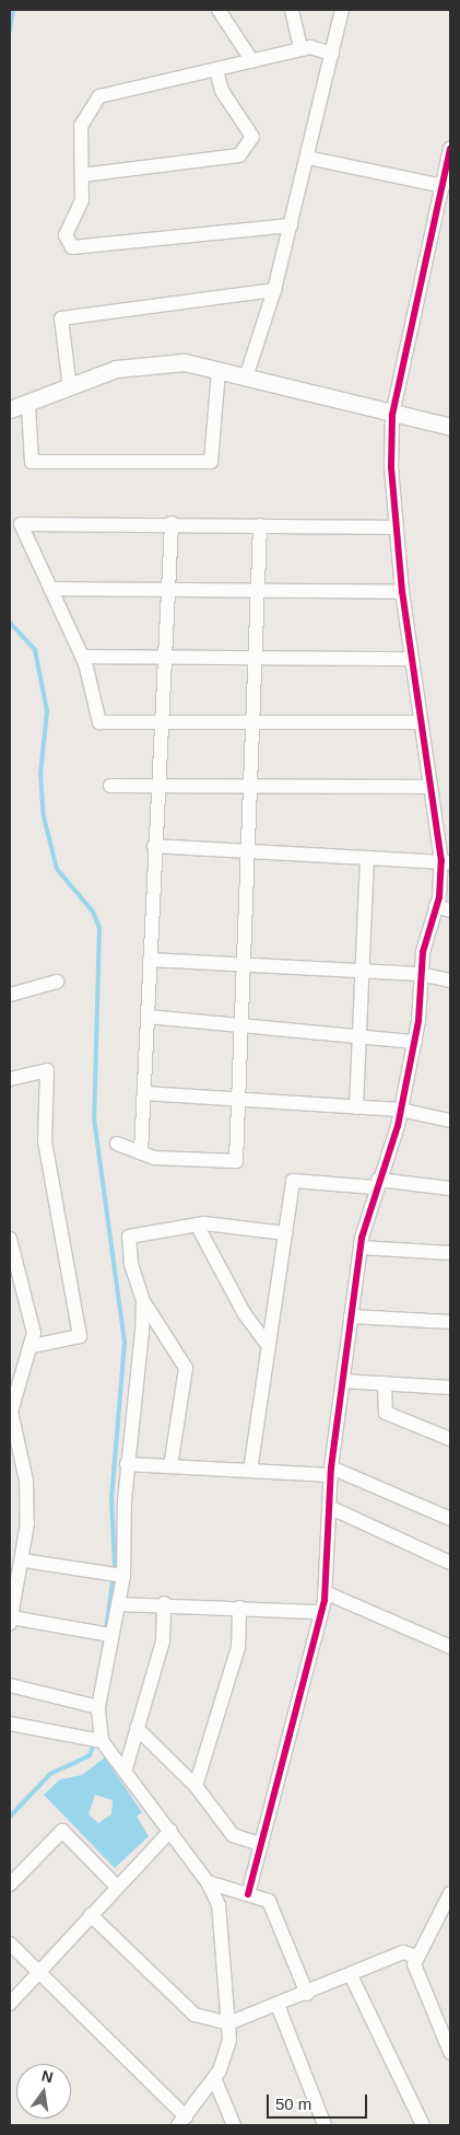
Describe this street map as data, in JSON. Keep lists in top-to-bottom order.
{
  "scale_bar": "50 m",
  "north": "top"
}
